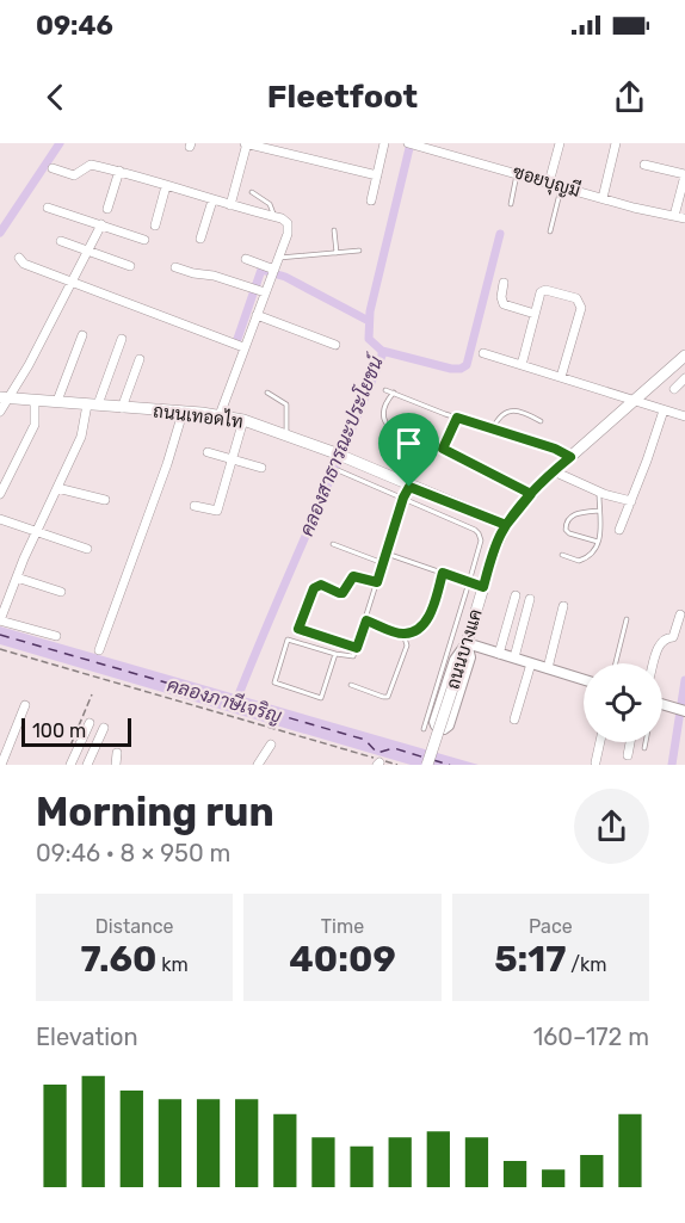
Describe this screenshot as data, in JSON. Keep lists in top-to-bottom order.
{
  "streets": {
    "main road": ["ถนนเทอดไท", "ถนนบางแค"],
    "street": ["ซอยบุญมี"]
  },
  "crossings": [
    ["ถนนเทอดไท", "ถนนบางแค"]
  ],
  "water": ["คลองสาธารณะประโยชน์", "คลองภาษีเจริญ"],
  "scale_bar": "100 m",
  "page": {
    "status": "09:46",
    "header": "Fleetfoot",
    "scale": "100 m",
    "heading": ["Morning run", "09:46 · 8 × 950 m"],
    "stats": [
      ["Distance", "7.60 km"],
      ["Time", "40:09"],
      ["Pace", "5:17 /km"]
    ],
    "chart": ["Elevation", "160–172 m"]
  }
}
